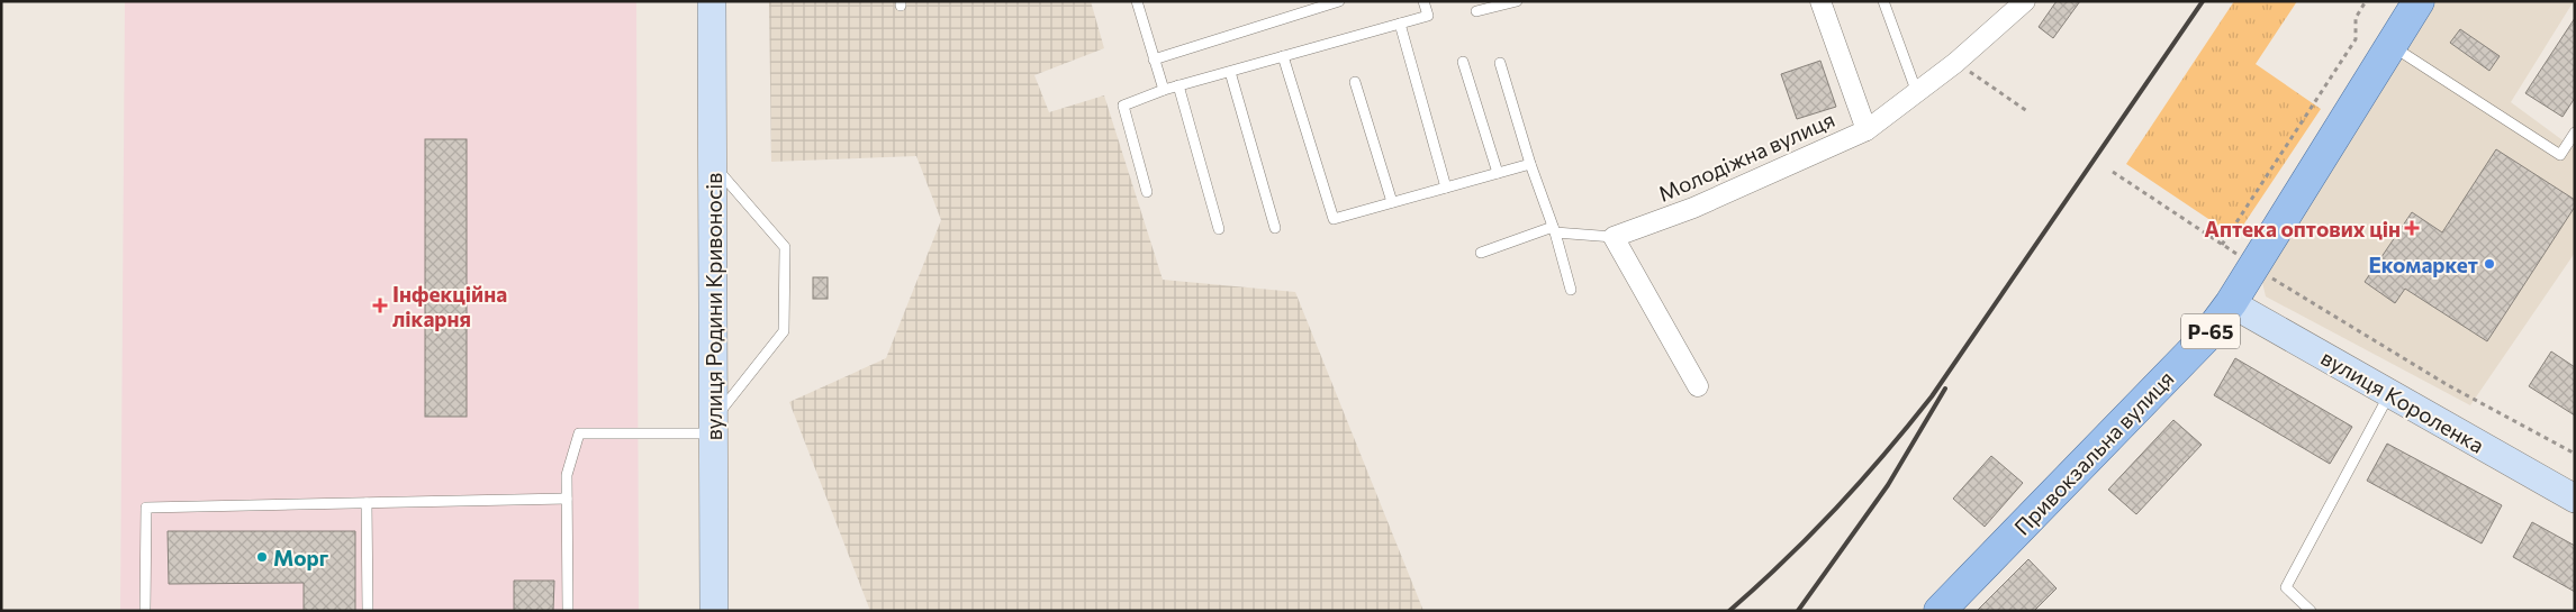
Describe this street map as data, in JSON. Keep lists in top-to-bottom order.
{
  "streets": {
    "main road": [
      "вулиця Родини Кривоносів",
      "Р-65",
      "вулиця Короленка",
      "Привокзальна вулиця"
    ],
    "street": ["Молодіжна вулиця"]
  },
  "crossings": [
    ["вулиця Короленка", "Привокзальна вулиця"]
  ],
  "places": {
    "health": ["Аптека оптових цін", "Інфекційна лікарня"],
    "other": ["Екомаркет", "Морг"]
  }
}
